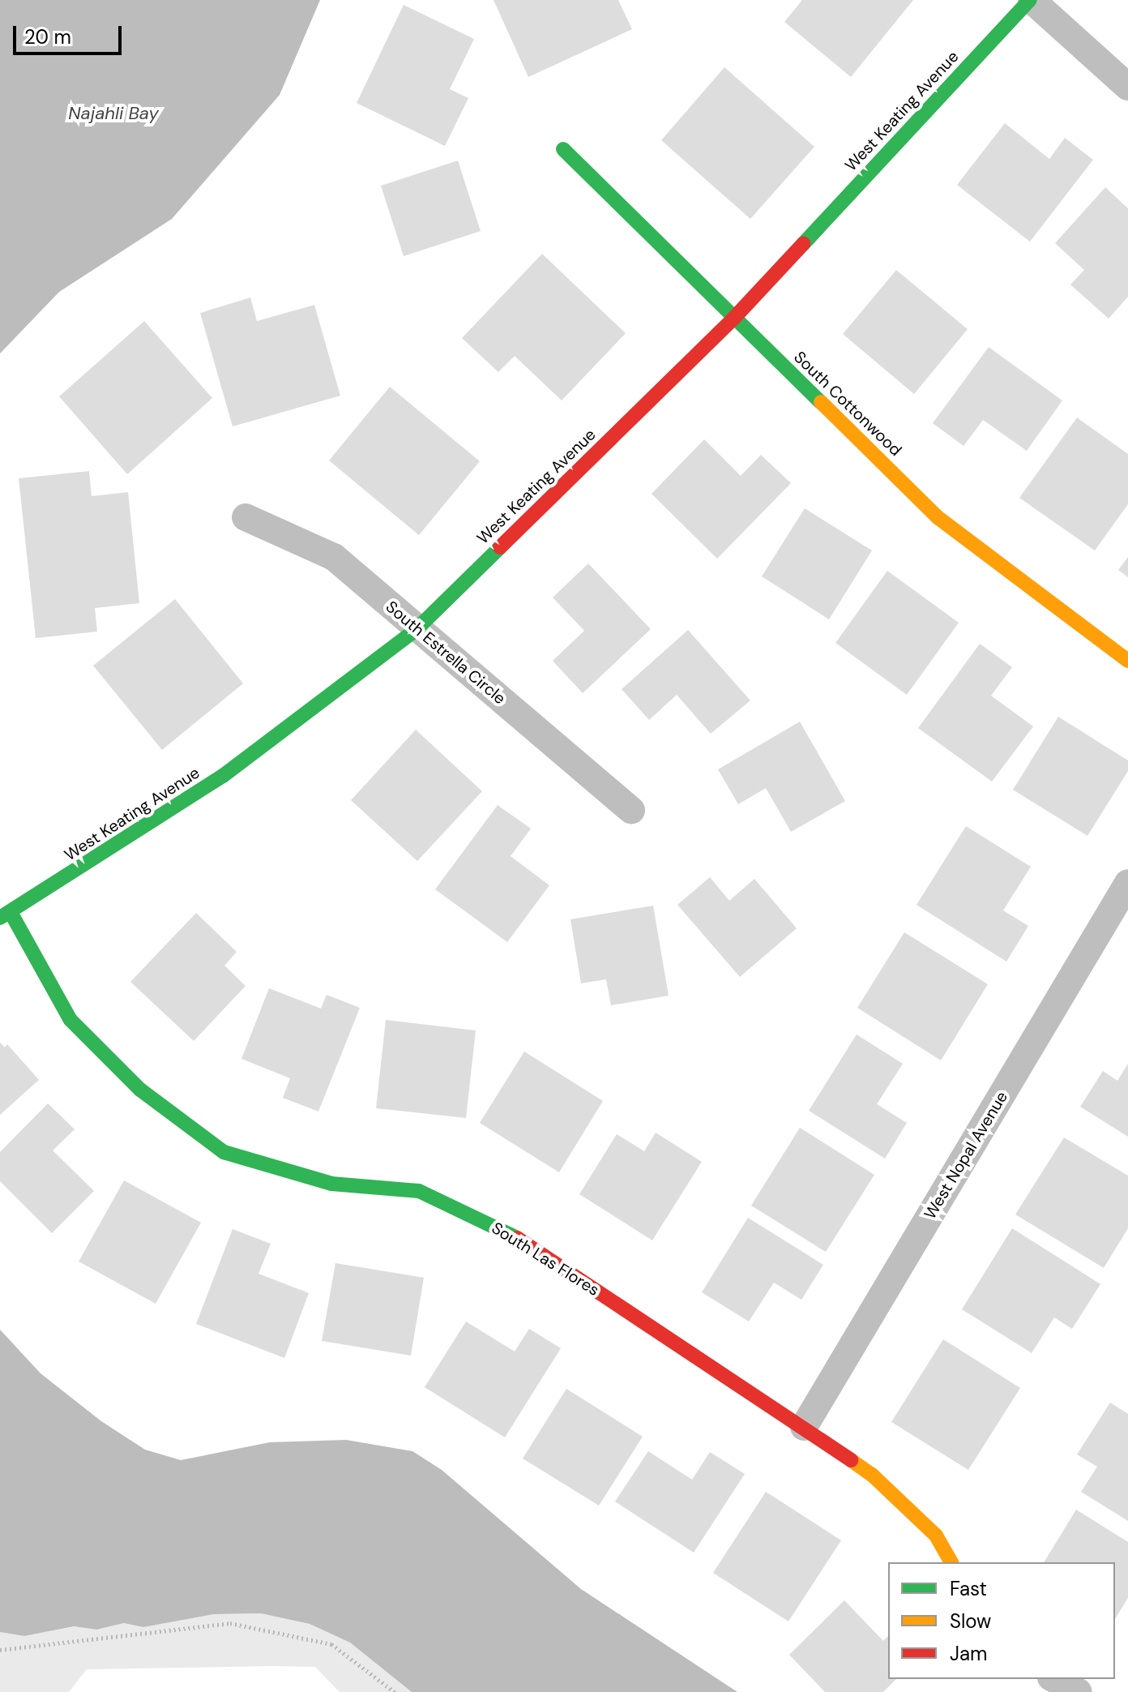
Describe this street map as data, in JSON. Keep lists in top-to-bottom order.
{
  "streets": {
    "street": [
      "West Keating Avenue",
      "South Cottonwood",
      "South Estrella Circle",
      "West Nopal Avenue",
      "South Las Flores"
    ]
  },
  "crossings": [
    ["West Keating Avenue", "South Cottonwood"],
    ["West Keating Avenue", "South Estrella Circle"],
    ["West Keating Avenue", "South Las Flores"],
    ["West Nopal Avenue", "South Las Flores"]
  ],
  "water": ["Najahli Bay"],
  "legend": ["Fast", "Slow", "Jam"],
  "scale_bar": "20 m"
}
